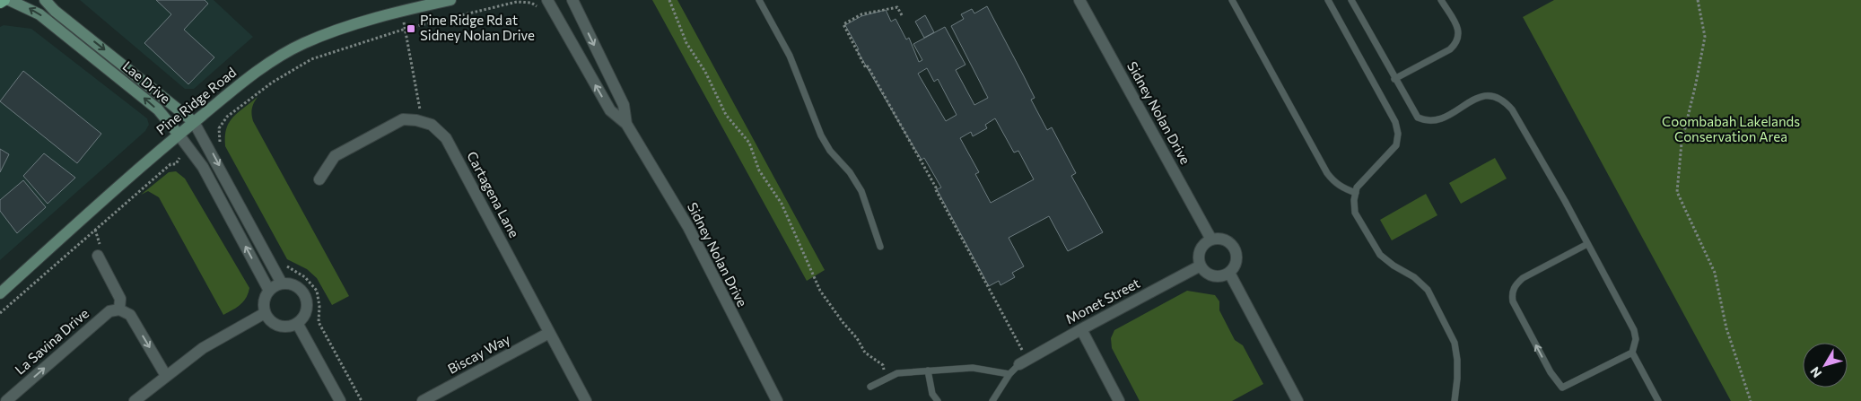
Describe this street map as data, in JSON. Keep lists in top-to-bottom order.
{
  "streets": {
    "street": [
      "Lae Drive",
      "Pine Ridge Road",
      "Sidney Nolan Drive",
      "Cartagena Lane",
      "Monet Street",
      "La Savina Drive",
      "Biscay Way"
    ]
  },
  "crossings": [
    ["Lae Drive", "Pine Ridge Road"],
    ["Sidney Nolan Drive", "Monet Street"],
    ["Cartagena Lane", "Biscay Way"]
  ],
  "one_way": ["La Savina Drive"],
  "parks": ["Coombabah Lakelands Conservation Area"],
  "places": {
    "transit": ["Pine Ridge Rd at Sidney Nolan Drive"]
  },
  "north": "bottom left"
}
